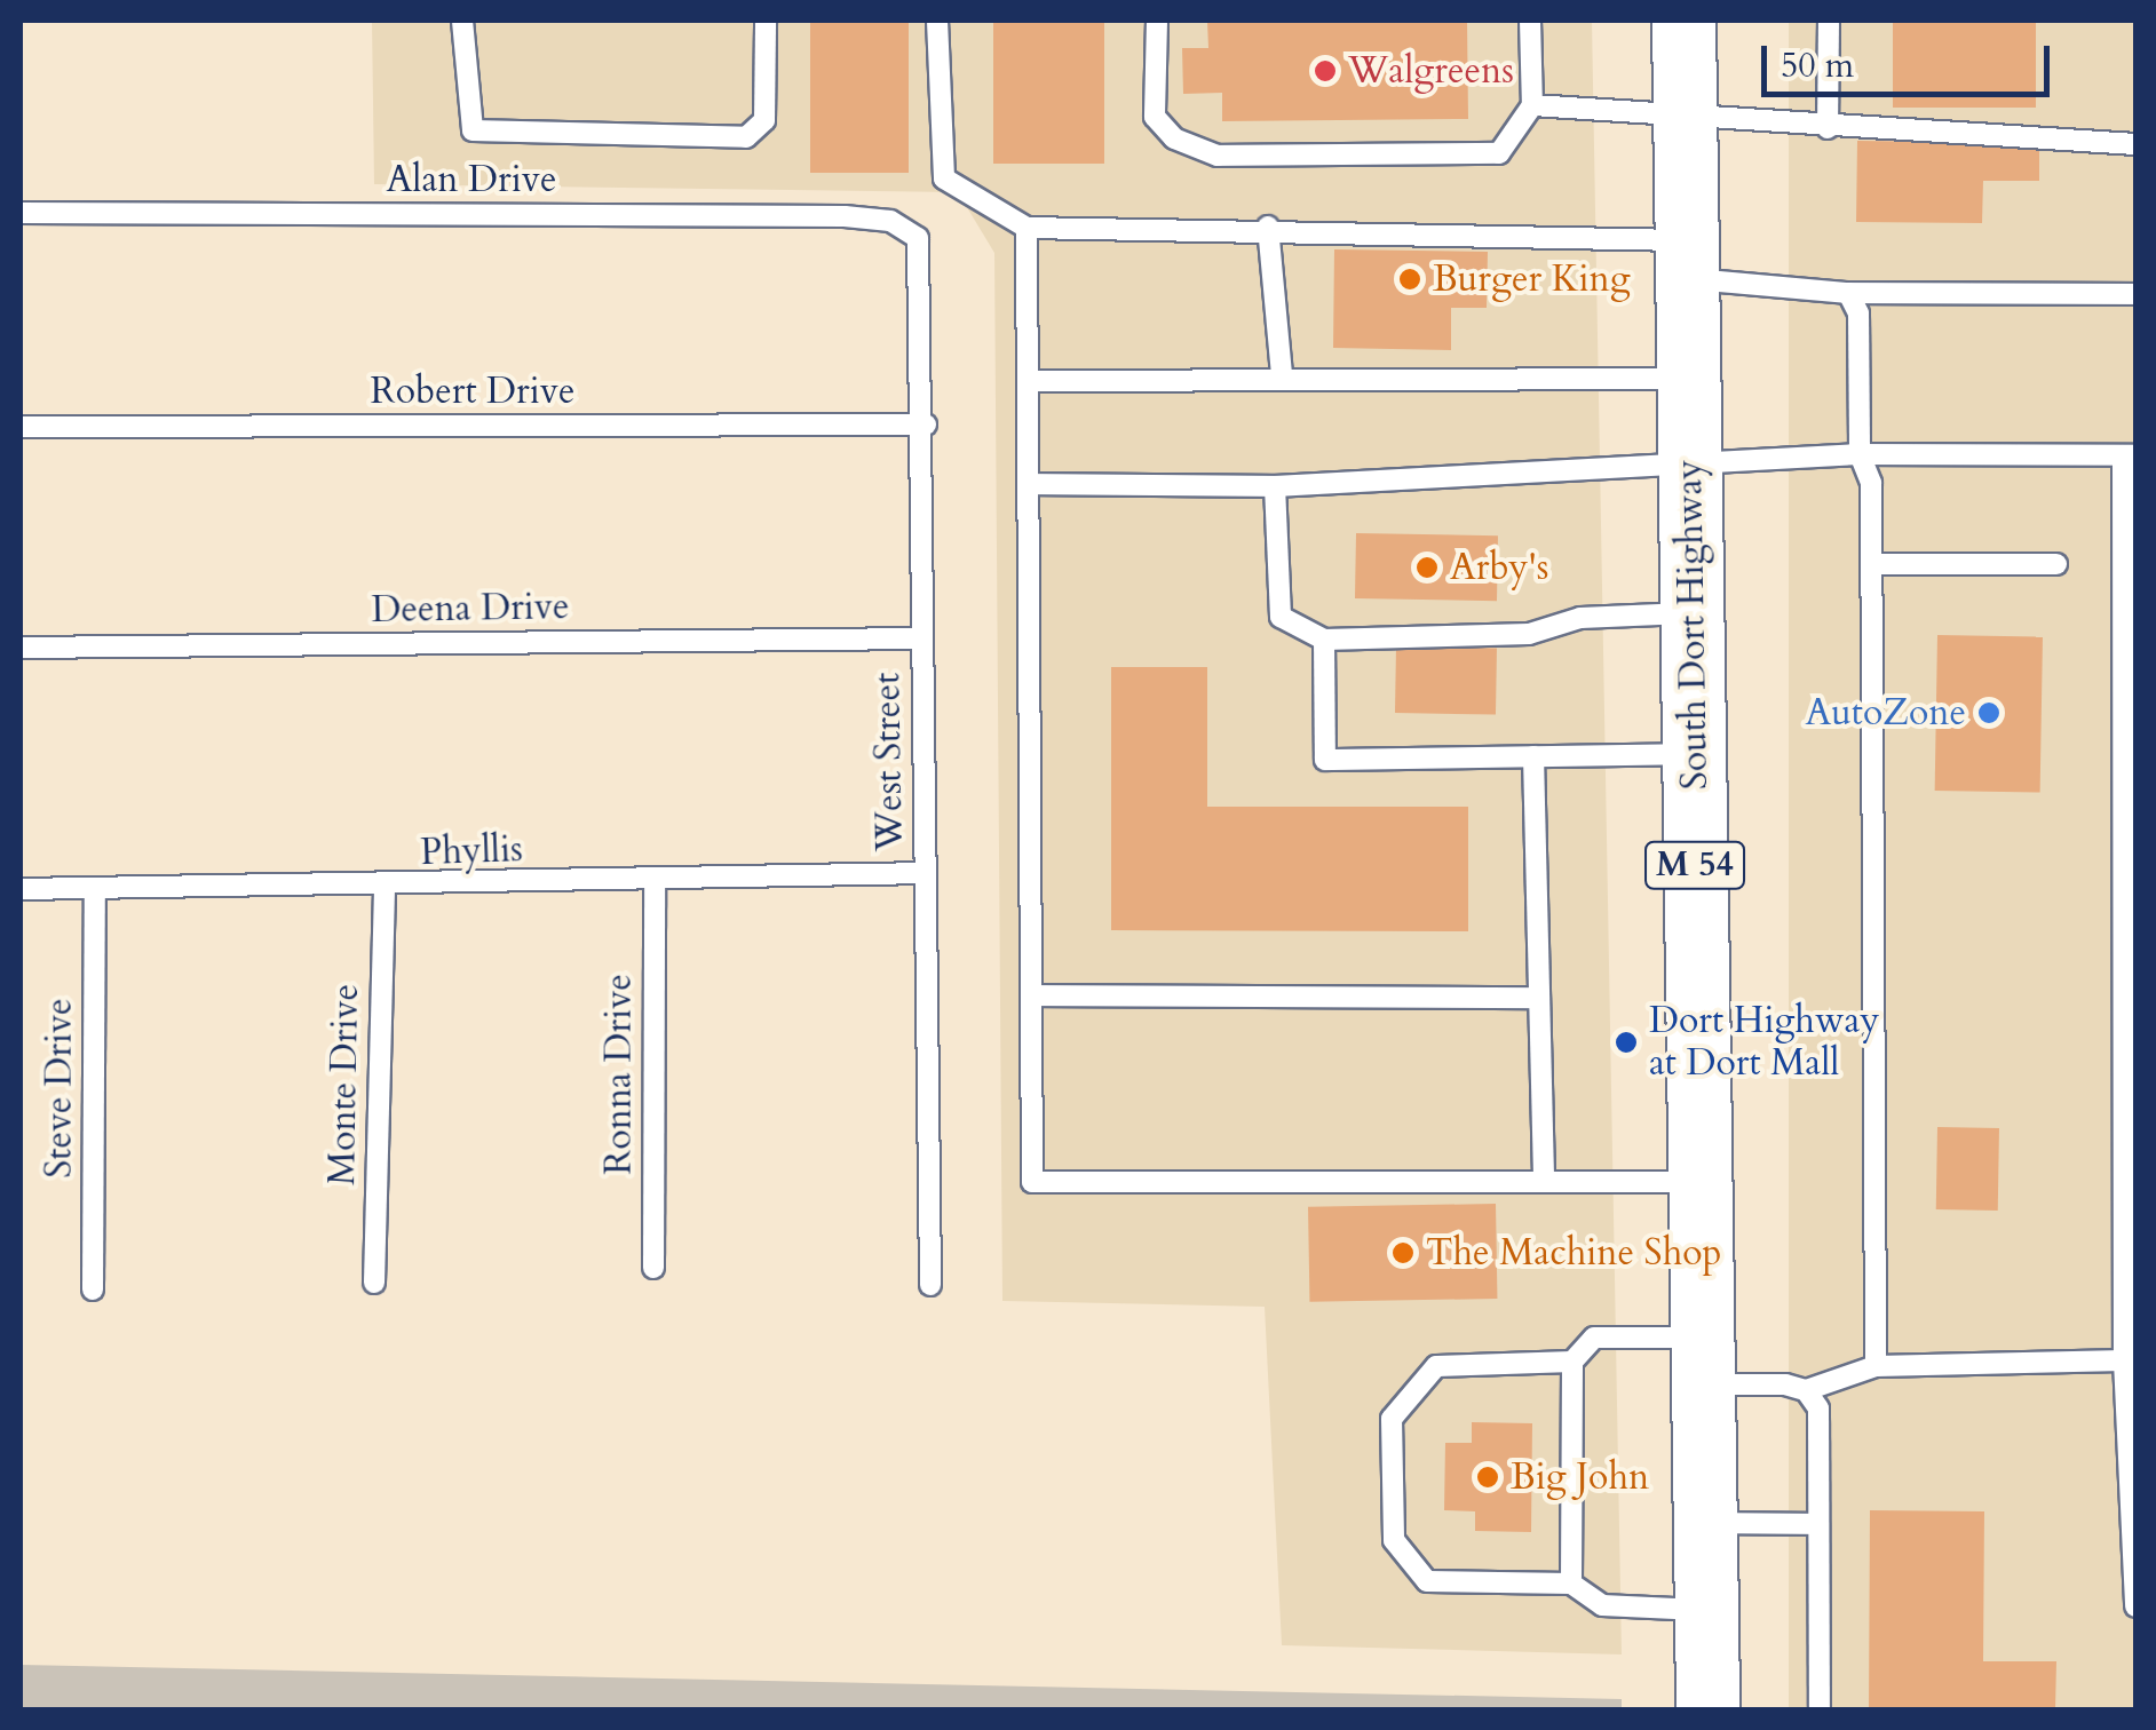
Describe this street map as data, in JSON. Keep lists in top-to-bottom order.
{
  "streets": {
    "main road": ["South Dort Highway", "M 54"],
    "lane": [
      "Alan Drive",
      "Robert Drive",
      "Deena Drive",
      "West Street",
      "Phyllis",
      "Ronna Drive",
      "Monte Drive",
      "Steve Drive"
    ]
  },
  "crossings": [
    ["Alan Drive", "West Street"],
    ["Robert Drive", "West Street"],
    ["Deena Drive", "West Street"],
    ["West Street", "Phyllis"],
    ["Phyllis", "Ronna Drive"],
    ["Phyllis", "Monte Drive"],
    ["Phyllis", "Steve Drive"]
  ],
  "places": [
    "Walgreens",
    "Burger King",
    "Arby's",
    "AutoZone",
    "Dort Highway at Dort Mall",
    "The Machine Shop",
    "Big John"
  ],
  "scale_bar": "50 m"
}
